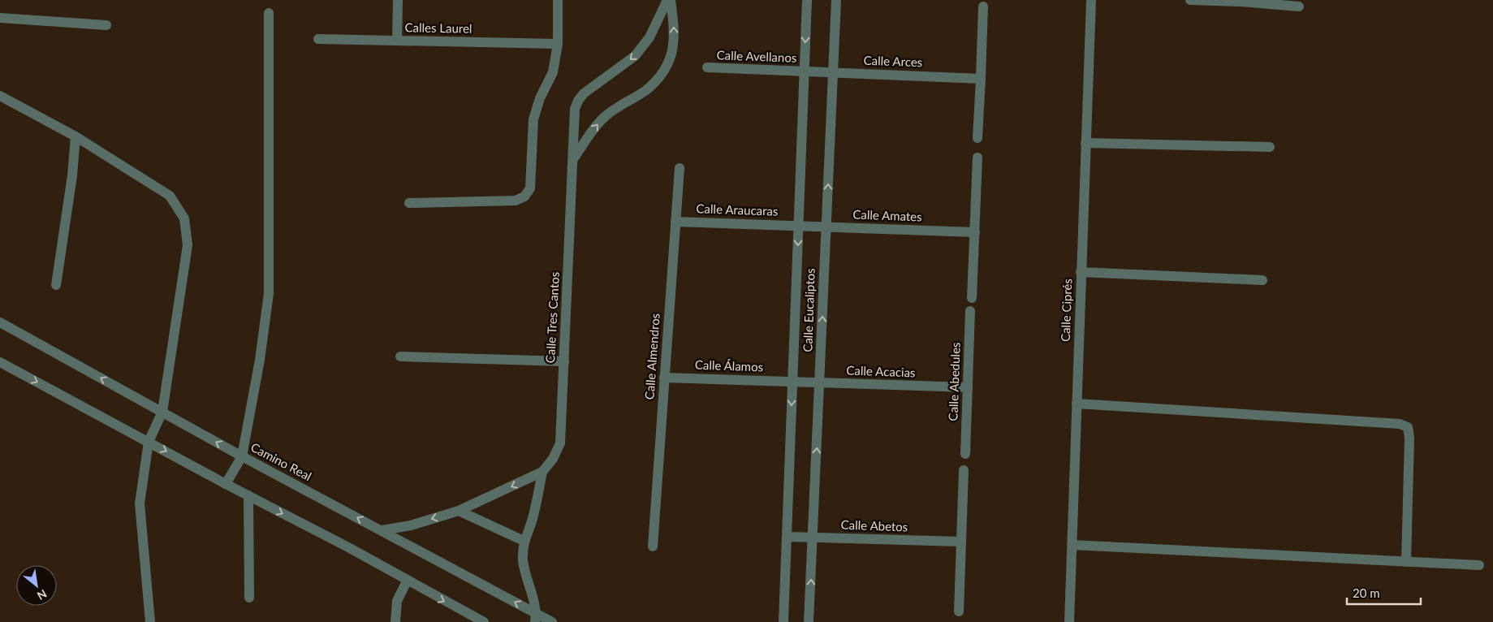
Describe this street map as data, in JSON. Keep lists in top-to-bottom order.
{
  "streets": {
    "street": [
      "Calles Laurel",
      "Calle Avellanos",
      "Calle Arces",
      "Calle Araucaras",
      "Calle Amates",
      "Calle Eucaliptos",
      "Calle Ciprés",
      "Calle Tres Cantos",
      "Calle Almendros",
      "Calle Álamos",
      "Calle Acacias",
      "Calle Abedules",
      "Camino Real",
      "Calle Abetos"
    ]
  },
  "crossings": [
    ["Calle Avellanos", "Calle Arces"],
    ["Calle Avellanos", "Calle Eucaliptos"],
    ["Calle Arces", "Calle Eucaliptos"],
    ["Calle Araucaras", "Calle Amates"],
    ["Calle Araucaras", "Calle Eucaliptos"],
    ["Calle Araucaras", "Calle Almendros"],
    ["Calle Amates", "Calle Eucaliptos"],
    ["Calle Eucaliptos", "Calle Álamos"],
    ["Calle Eucaliptos", "Calle Acacias"],
    ["Calle Eucaliptos", "Calle Abetos"],
    ["Calle Tres Cantos", "Camino Real"],
    ["Calle Almendros", "Calle Álamos"],
    ["Calle Álamos", "Calle Acacias"],
    ["Calle Acacias", "Calle Abedules"]
  ],
  "scale_bar": "20 m",
  "north": "bottom right"
}
